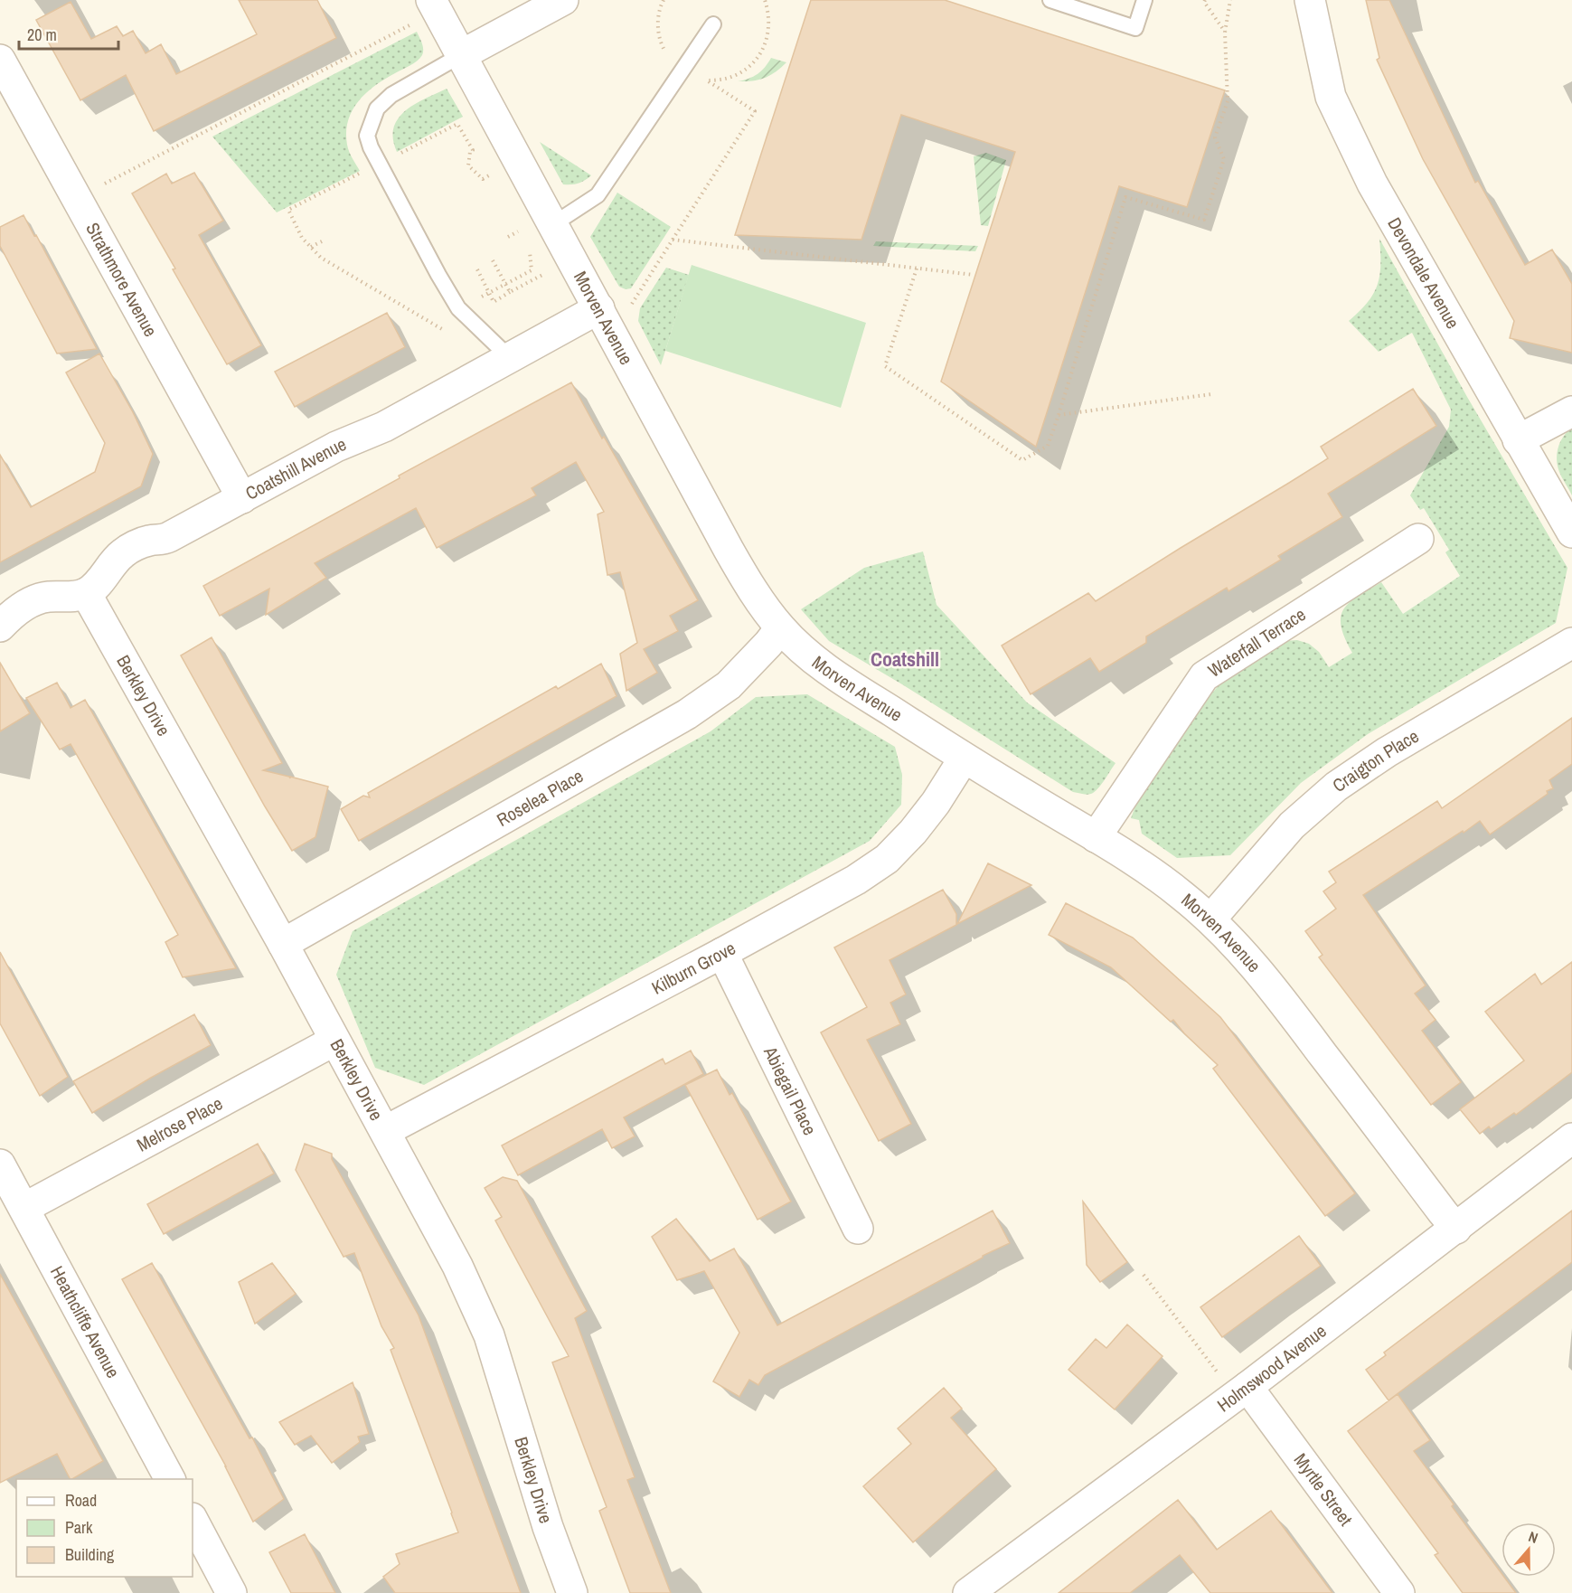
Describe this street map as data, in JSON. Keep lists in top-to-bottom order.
{
  "streets": {
    "street": [
      "Devondale Avenue",
      "Strathmore Avenue",
      "Morven Avenue",
      "Coatshill Avenue",
      "Waterfall Terrace",
      "Berkley Drive",
      "Craigton Place",
      "Roselea Place",
      "Kilburn Grove",
      "Abiegail Place",
      "Melrose Place",
      "Heathcliffe Avenue",
      "Holmswood Avenue",
      "Myrtle Street"
    ]
  },
  "crossings": [
    ["Strathmore Avenue", "Coatshill Avenue"],
    ["Morven Avenue", "Coatshill Avenue"],
    ["Morven Avenue", "Waterfall Terrace"],
    ["Morven Avenue", "Craigton Place"],
    ["Morven Avenue", "Roselea Place"],
    ["Morven Avenue", "Kilburn Grove"],
    ["Morven Avenue", "Holmswood Avenue"],
    ["Coatshill Avenue", "Berkley Drive"],
    ["Berkley Drive", "Roselea Place"],
    ["Berkley Drive", "Kilburn Grove"],
    ["Berkley Drive", "Melrose Place"],
    ["Kilburn Grove", "Abiegail Place"],
    ["Melrose Place", "Heathcliffe Avenue"],
    ["Holmswood Avenue", "Myrtle Street"]
  ],
  "districts": ["Coatshill"],
  "legend": ["Road", "Park", "Building"],
  "scale_bar": "20 m",
  "north": "top"
}
